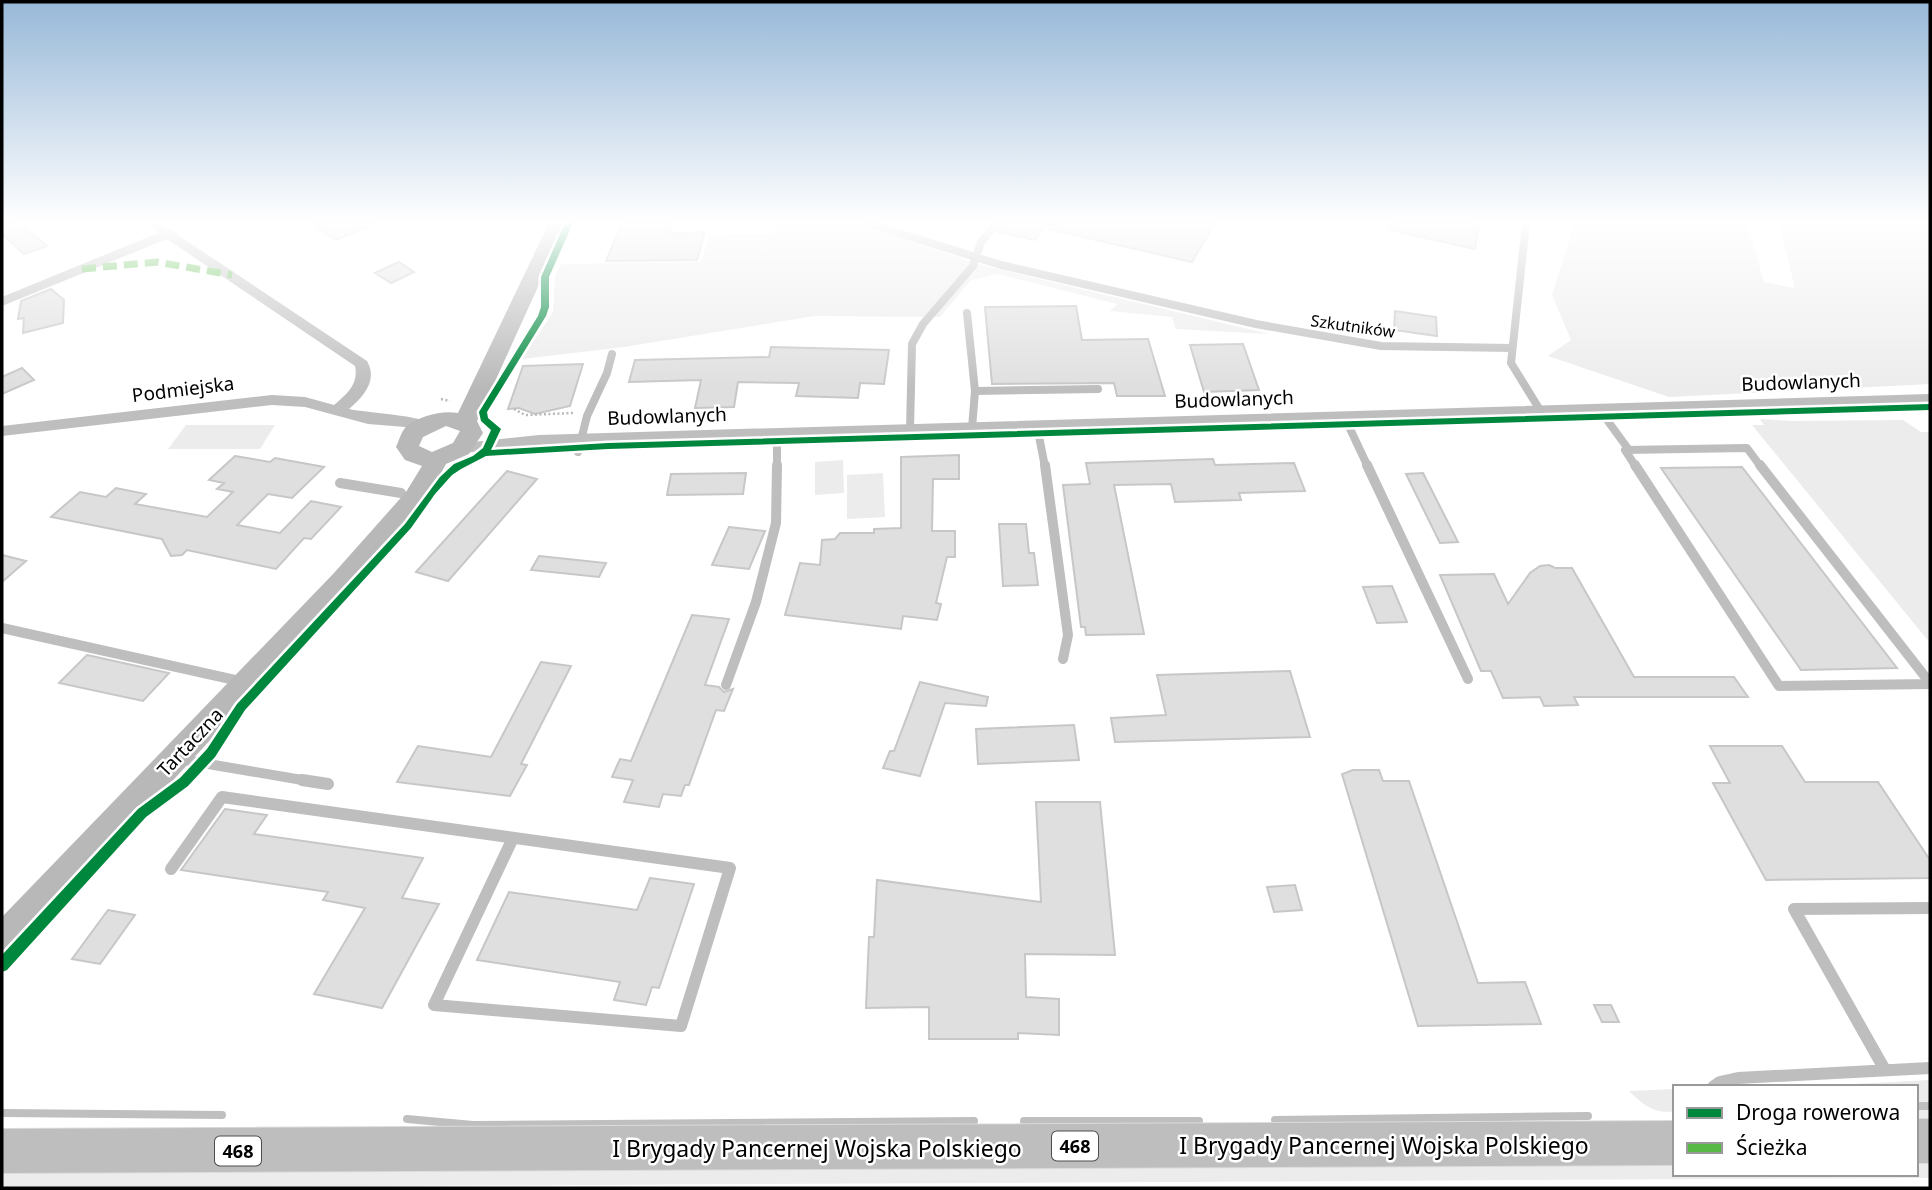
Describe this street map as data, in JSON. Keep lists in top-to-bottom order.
{
  "streets": {
    "main road": ["I Brygady Pancernej Wojska Polskiego", "468"],
    "street": ["Budowlanych", "Podmiejska", "Tartaczna"],
    "lane": ["Szkutników"]
  },
  "crossings": [
    ["Budowlanych", "Podmiejska"],
    ["Budowlanych", "Tartaczna"],
    ["Podmiejska", "Tartaczna"]
  ],
  "legend": ["Droga rowerowa", "Ścieżka"]
}
